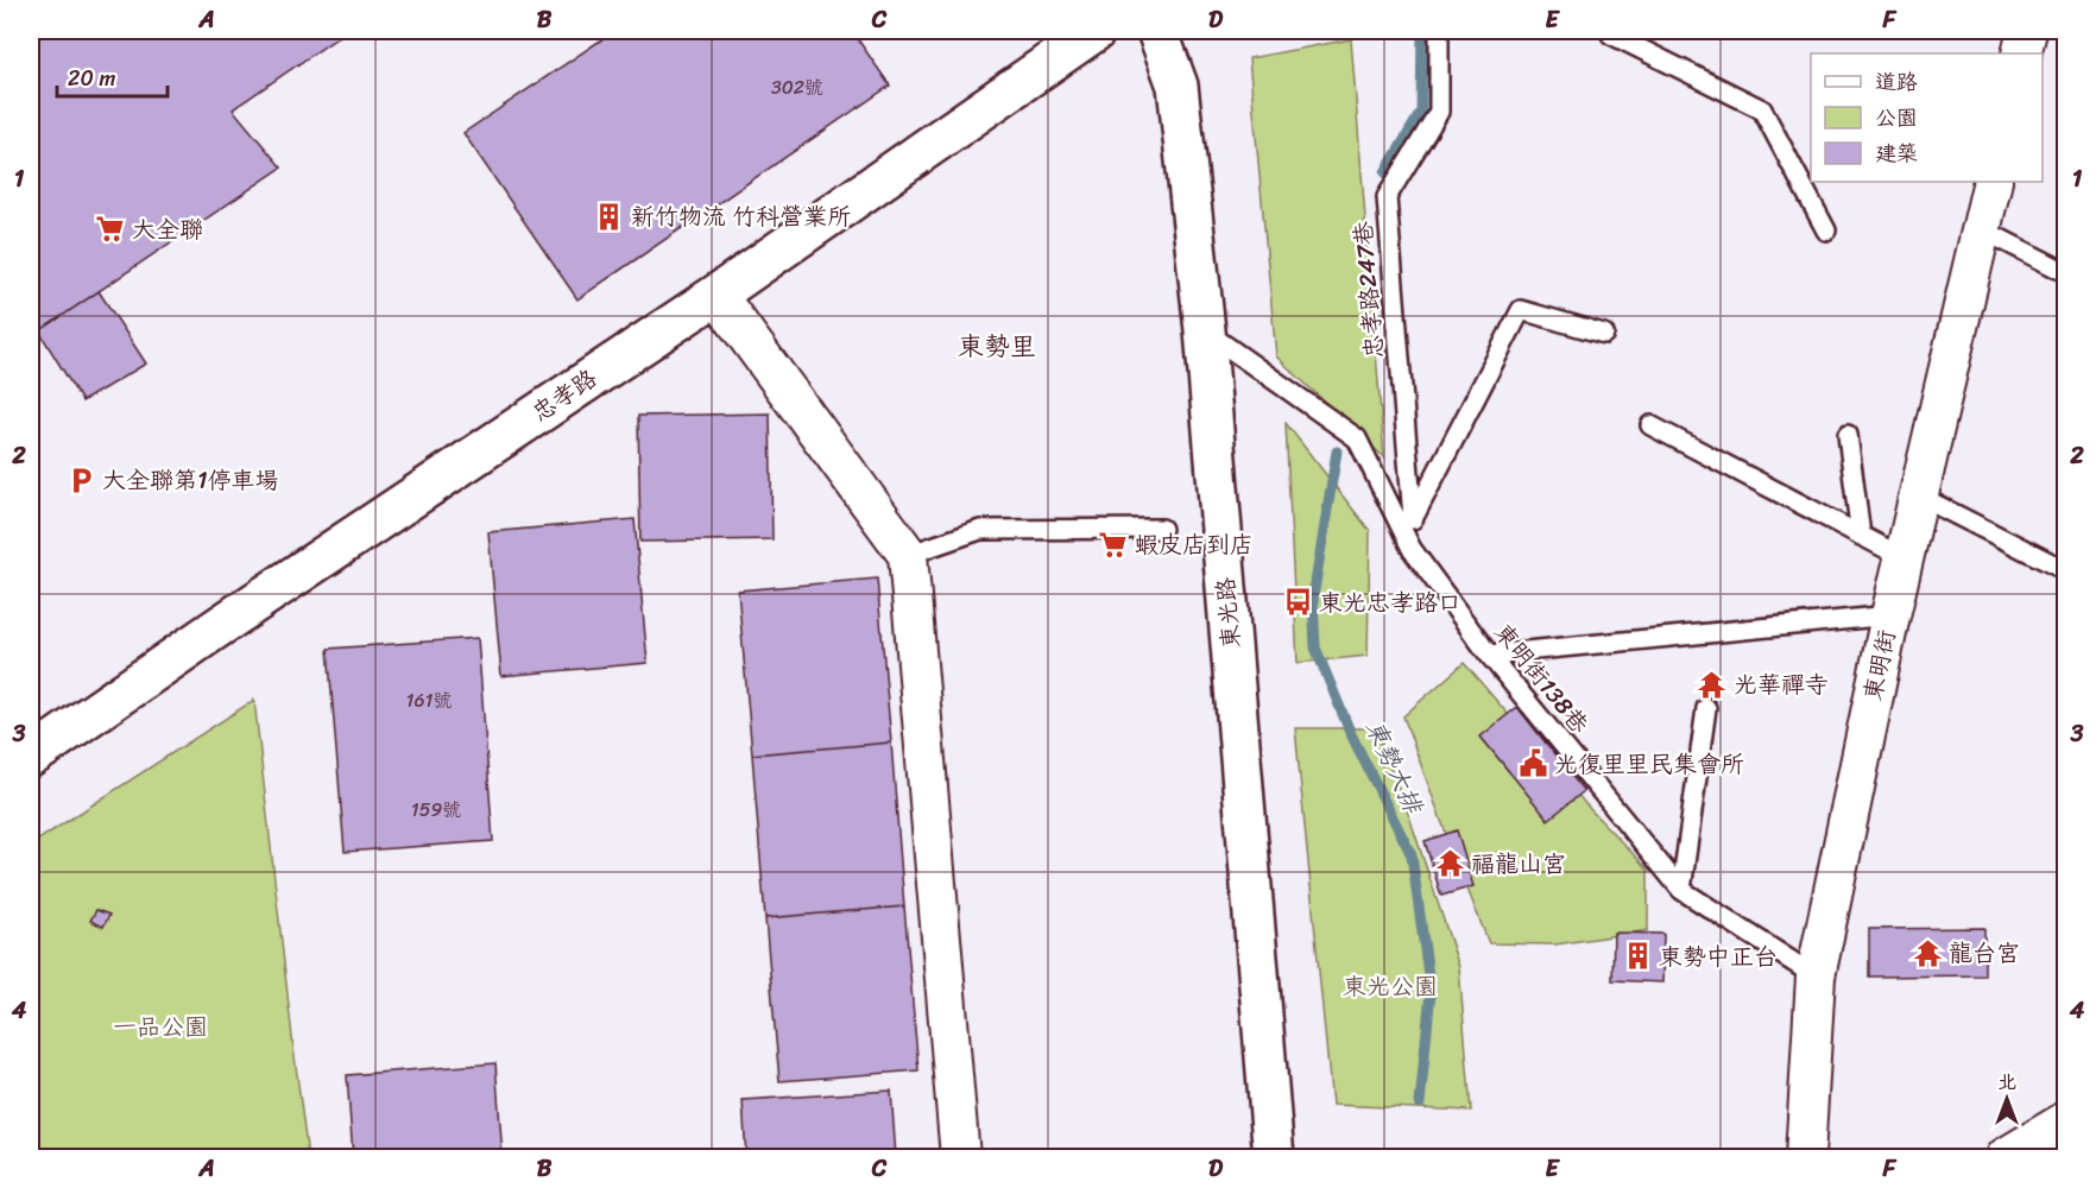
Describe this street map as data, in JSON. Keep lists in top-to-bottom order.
{
  "streets": {
    "street": ["忠孝路", "東光路", "東明街"],
    "lane": ["忠孝路247巷", "東明街138巷"]
  },
  "crossings": [
    ["忠孝路247巷", "東明街138巷"],
    ["東光路", "東明街138巷"],
    ["東明街", "東明街138巷"]
  ],
  "districts": ["東勢里"],
  "water": ["東勢大排"],
  "parks": ["東光公園", "一品公園"],
  "places": {
    "building": ["新竹物流 竹科營業所", "東勢中正台"],
    "supermarket": ["大全聯", "蝦皮店到店"],
    "parking": ["大全聯第1停車場"],
    "bus stop": ["東光忠孝路口"],
    "temple": ["光華禪寺", "福龍山宮", "龍台宮"],
    "public building": ["光復里里民集會所"]
  },
  "house_numbers": ["302號", "161號", "159號"],
  "legend": ["道路", "公園", "建築"],
  "scale_bar": "20 m",
  "north": "top",
  "grid": {
    "columns": [
      "A",
      "B",
      "C",
      "D",
      "E",
      "F"
    ],
    "rows": [
      "1",
      "2",
      "3",
      "4"
    ]
  }
}
